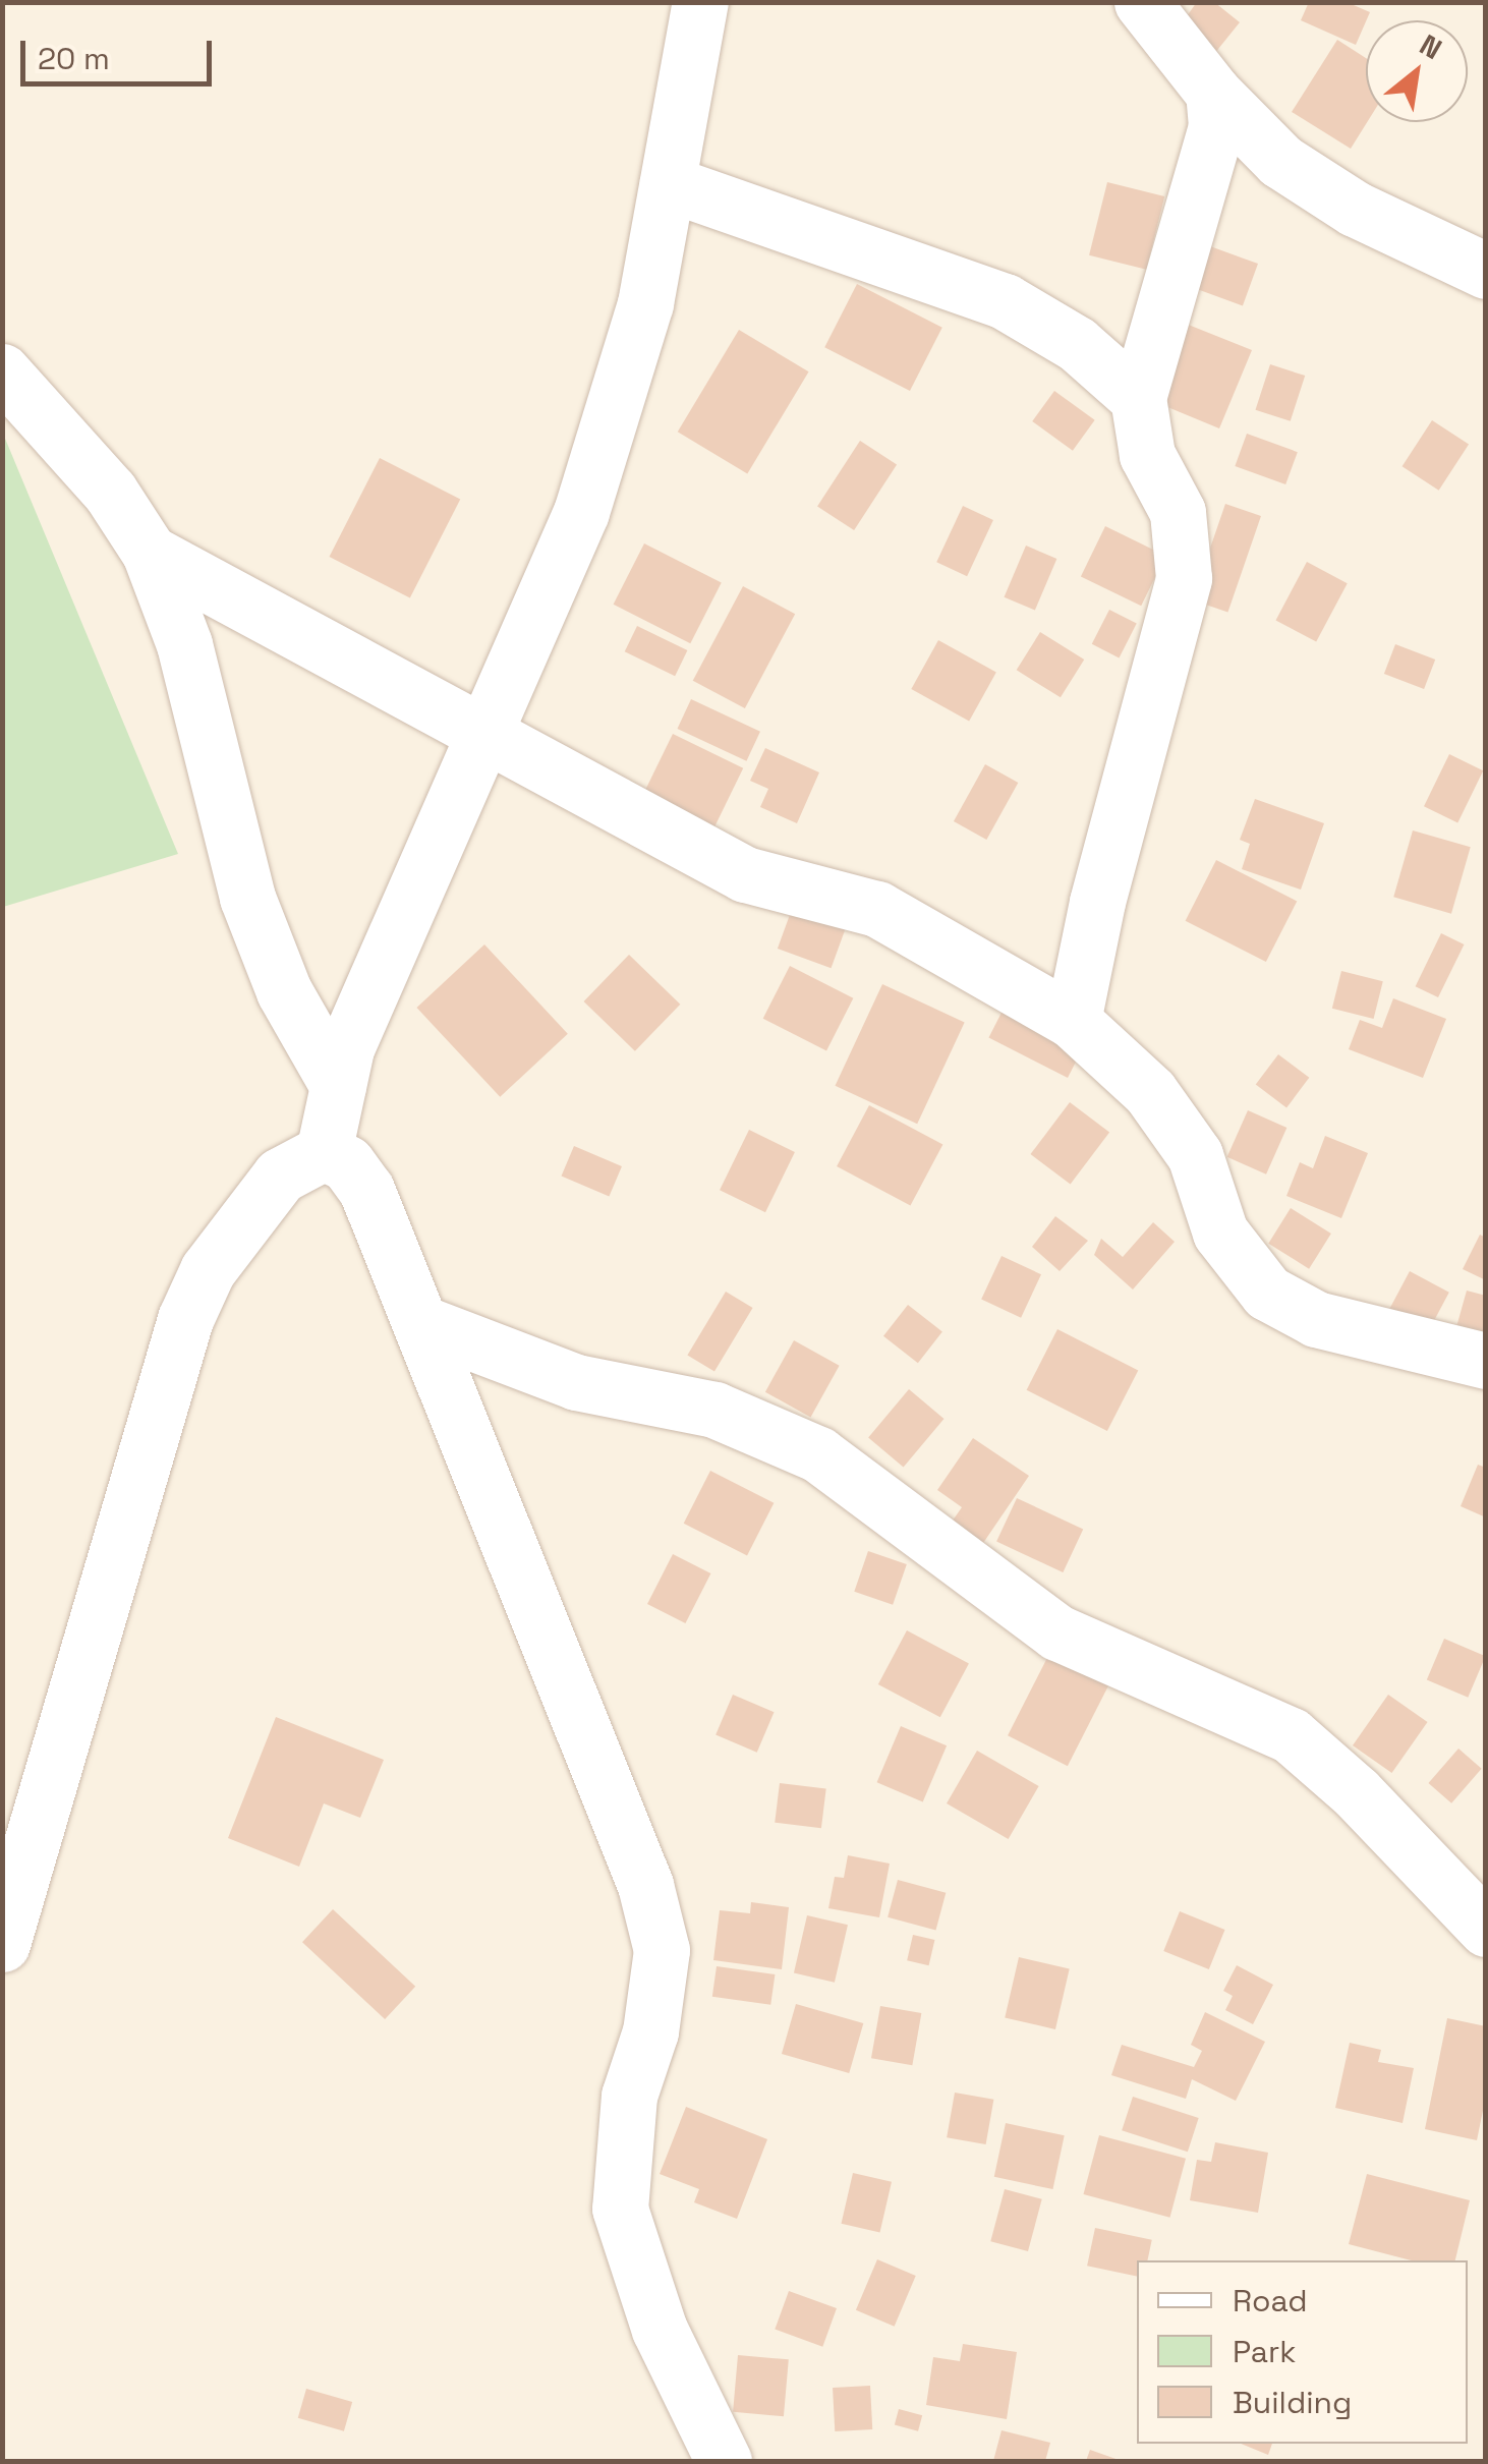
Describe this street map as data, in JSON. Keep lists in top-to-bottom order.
{
  "legend": ["Road", "Park", "Building"],
  "scale_bar": "20 m",
  "north": "top right"
}
